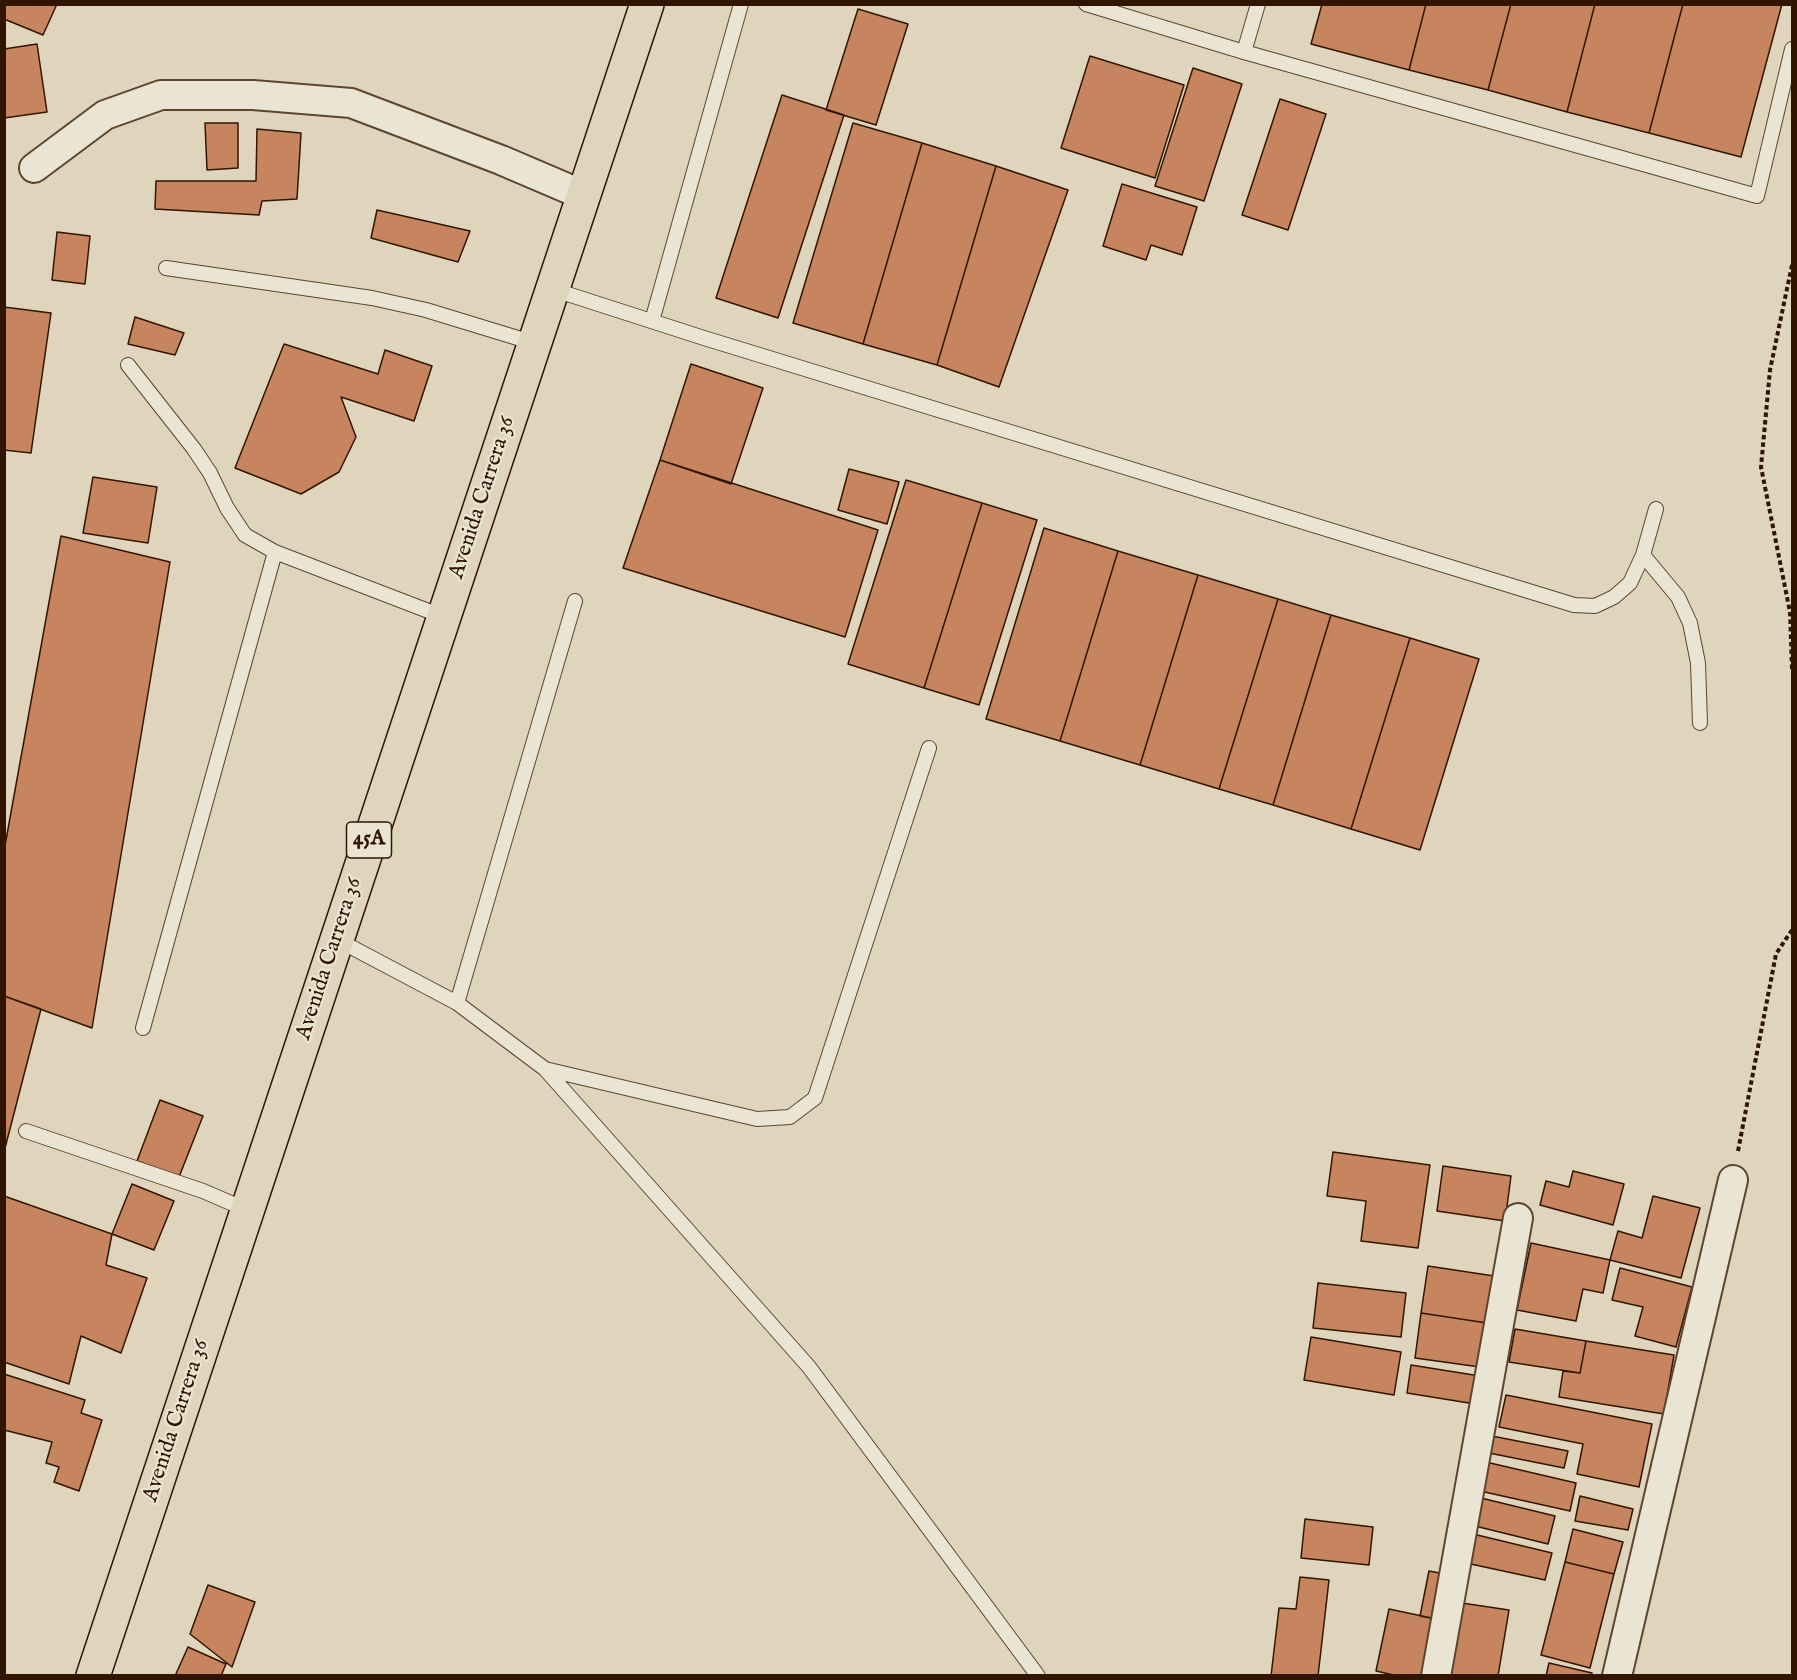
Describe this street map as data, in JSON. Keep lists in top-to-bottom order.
{
  "streets": {
    "main road": ["Avenida Carrera 36", "45A"]
  }
}
